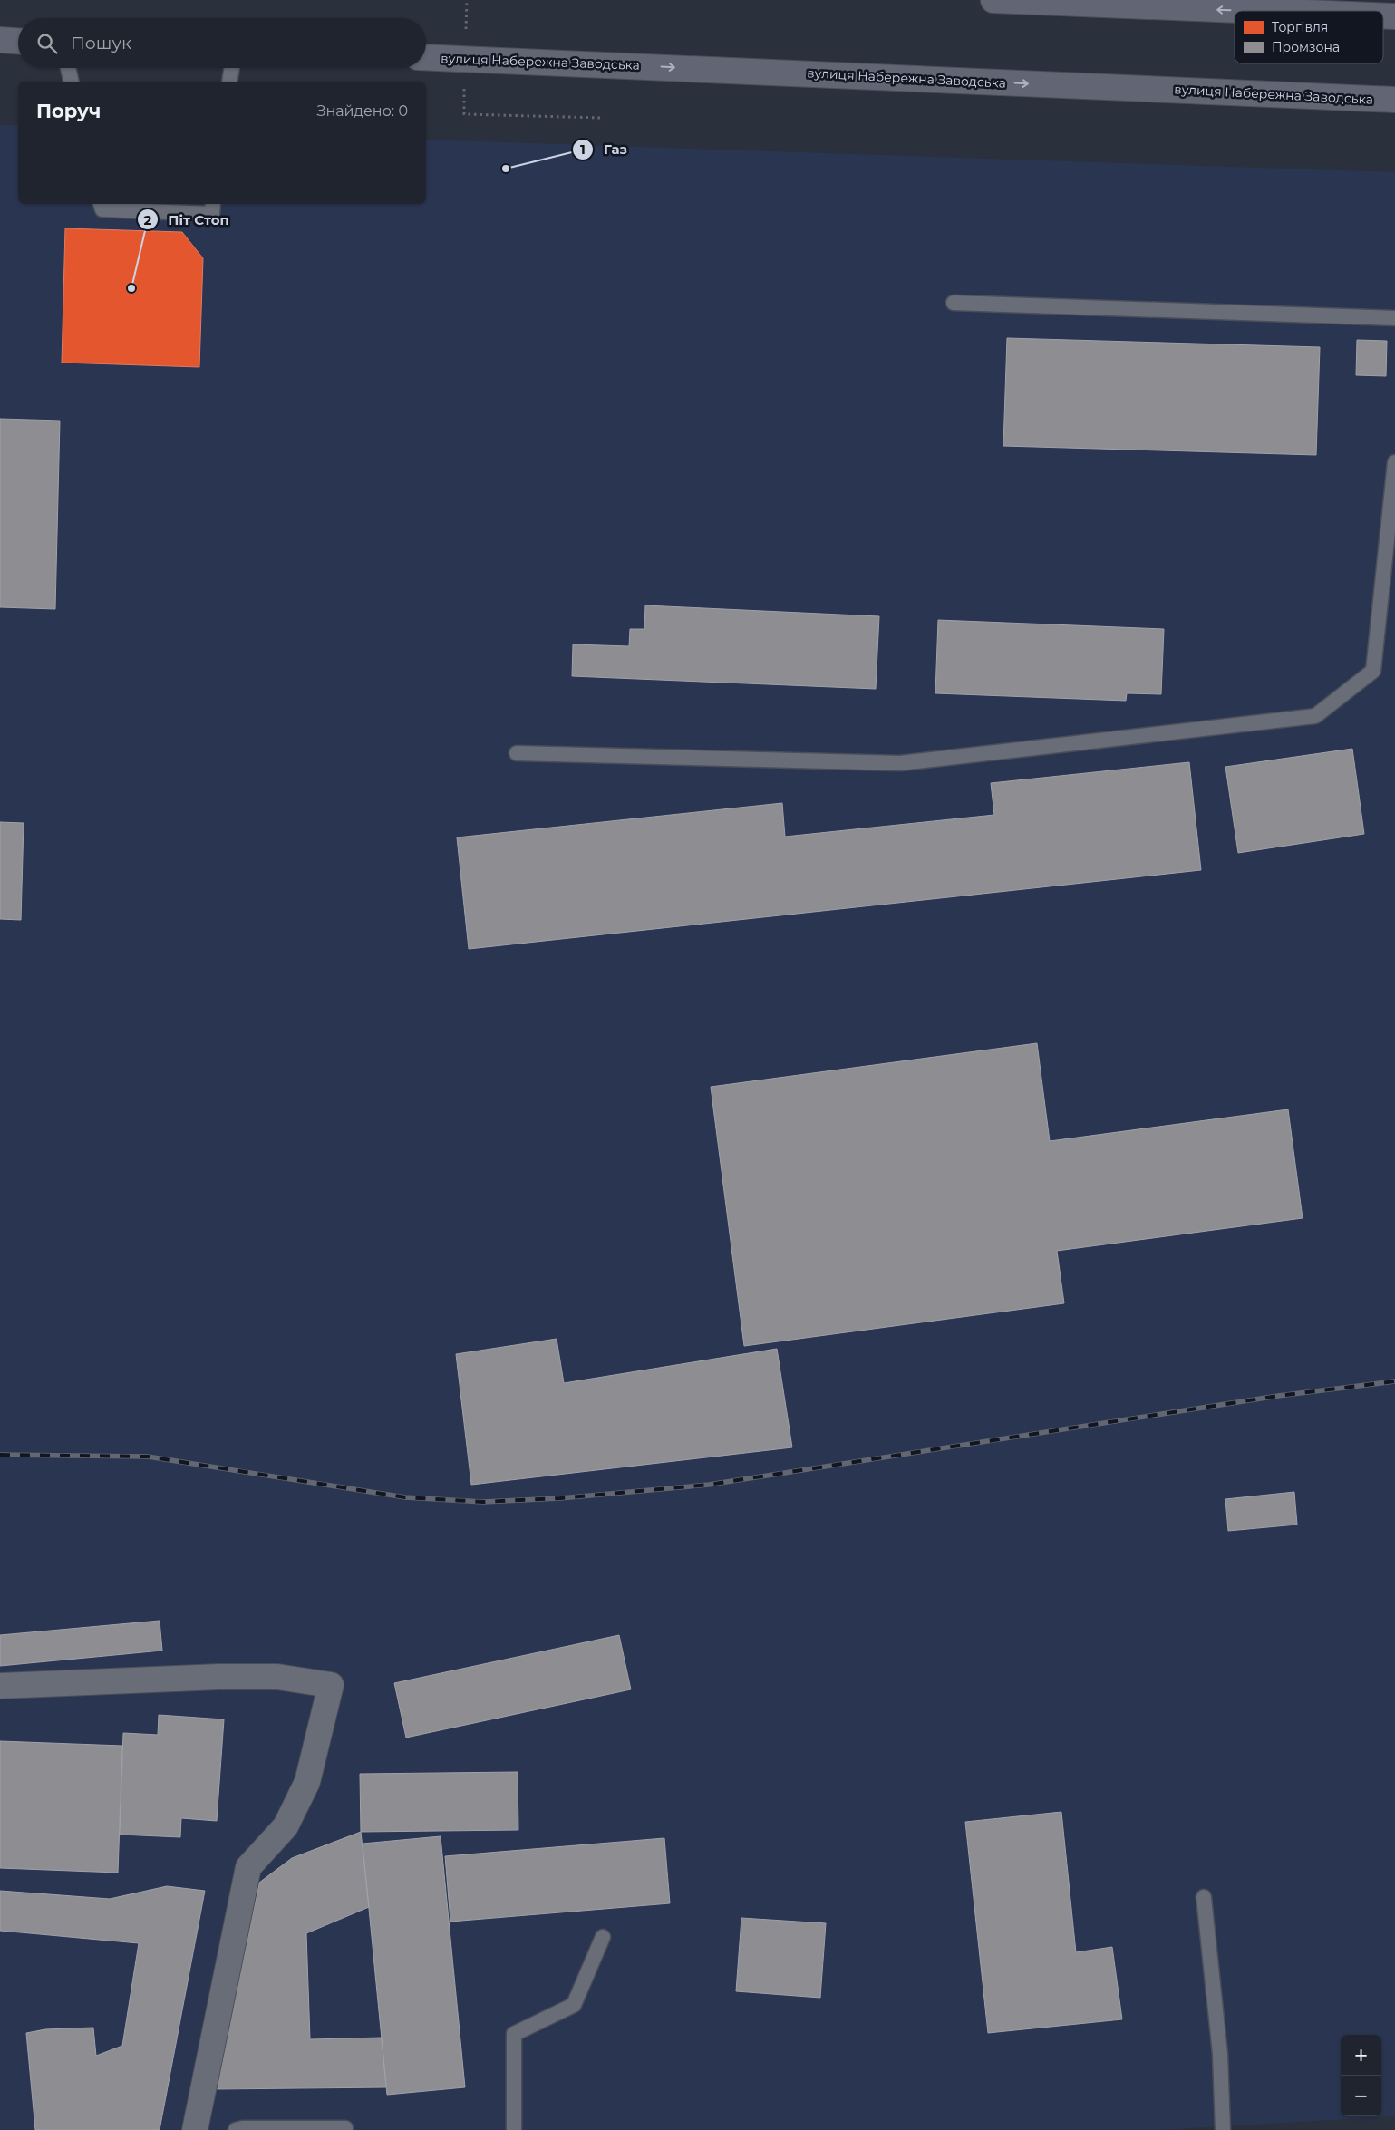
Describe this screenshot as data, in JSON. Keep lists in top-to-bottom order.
{
  "streets": {
    "main road": ["вулиця Набережна Заводська"]
  },
  "one_way": ["вулиця Набережна Заводська"],
  "places": ["Газ", "Піт Стоп"],
  "legend": ["Торгівля", "Промзона"],
  "page": {
    "search": "Пошук",
    "heading": ["Поруч", "Знайдено: 0"],
    "map_buttons": ["+", "−"]
  }
}
